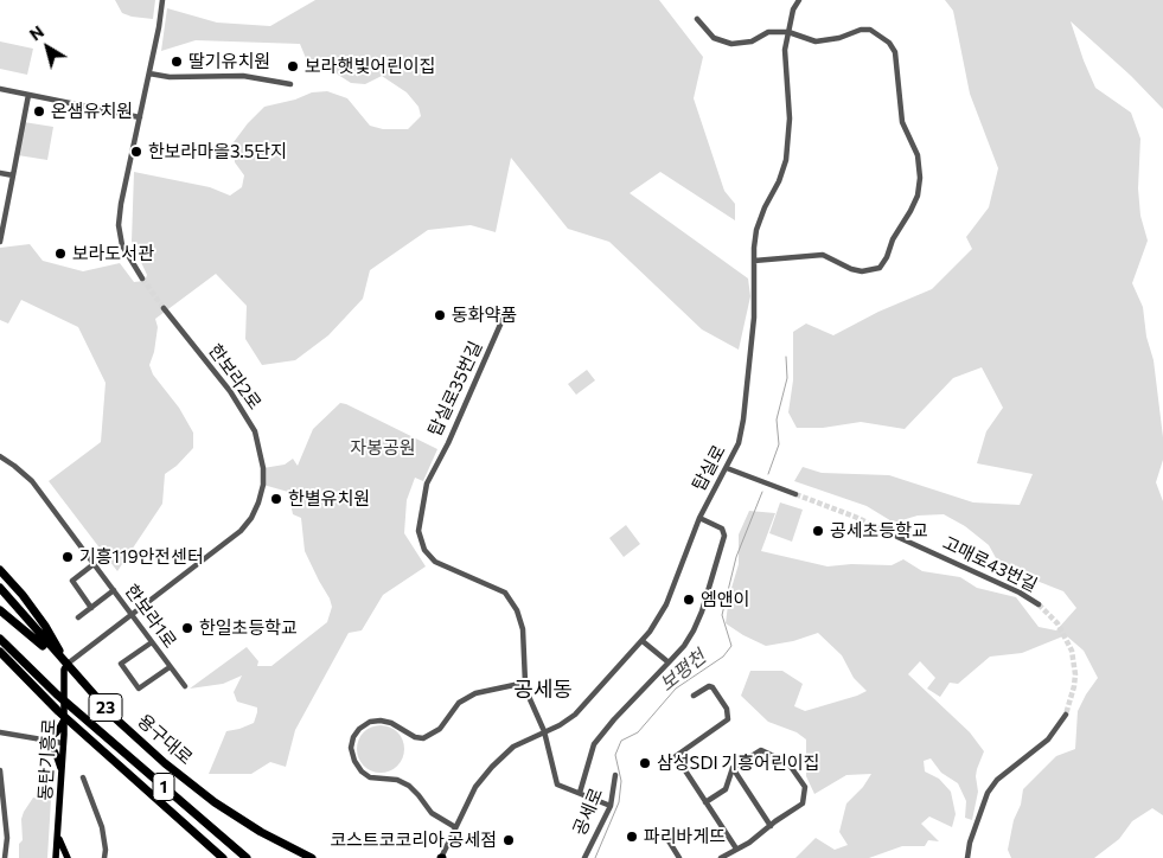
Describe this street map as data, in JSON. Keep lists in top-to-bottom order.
{
  "streets": {
    "highway": ["23", "용구대로", "1"],
    "main road": ["동탄기흥로"],
    "street": [
      "한보라2로",
      "탑실로35번길",
      "탑실로",
      "고매로43번길",
      "한보라1로",
      "공세로"
    ]
  },
  "crossings": [
    ["한보라2로", "한보라1로"],
    ["한보라2로", "동탄기흥로"],
    ["탑실로35번길", "탑실로"]
  ],
  "districts": ["공세동"],
  "water": ["보평천"],
  "parks": ["자봉공원"],
  "places": [
    "딸기유치원",
    "보라햇빛어린이집",
    "온샘유치원",
    "한보라마을3.5단지",
    "보라도서관",
    "동화약품",
    "한별유치원",
    "공세초등학교",
    "기흥119안전센터",
    "엠앤이",
    "한일초등학교",
    "삼성SDI 기흥어린이집",
    "파리바게뜨",
    "코스트코코리아 공세점"
  ],
  "north": "top left"
}
